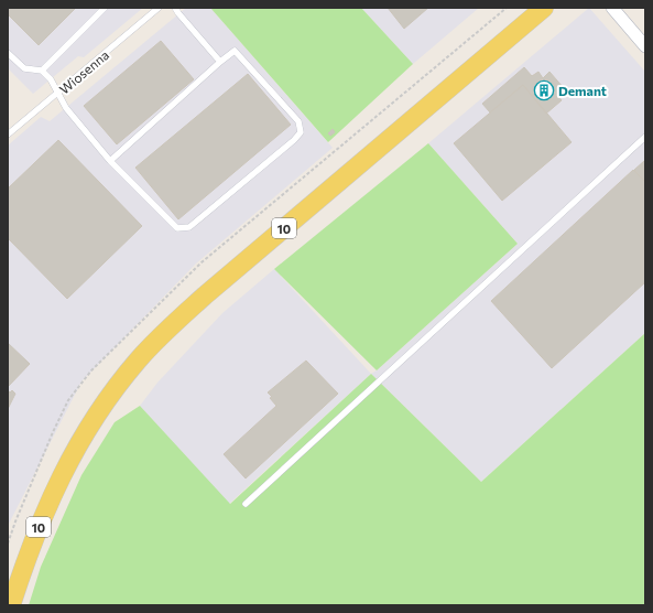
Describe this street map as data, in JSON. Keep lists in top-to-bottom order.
{
  "streets": {
    "main road": ["10"],
    "lane": ["Wiosenna"]
  },
  "places": {
    "building": ["Demant"]
  }
}
